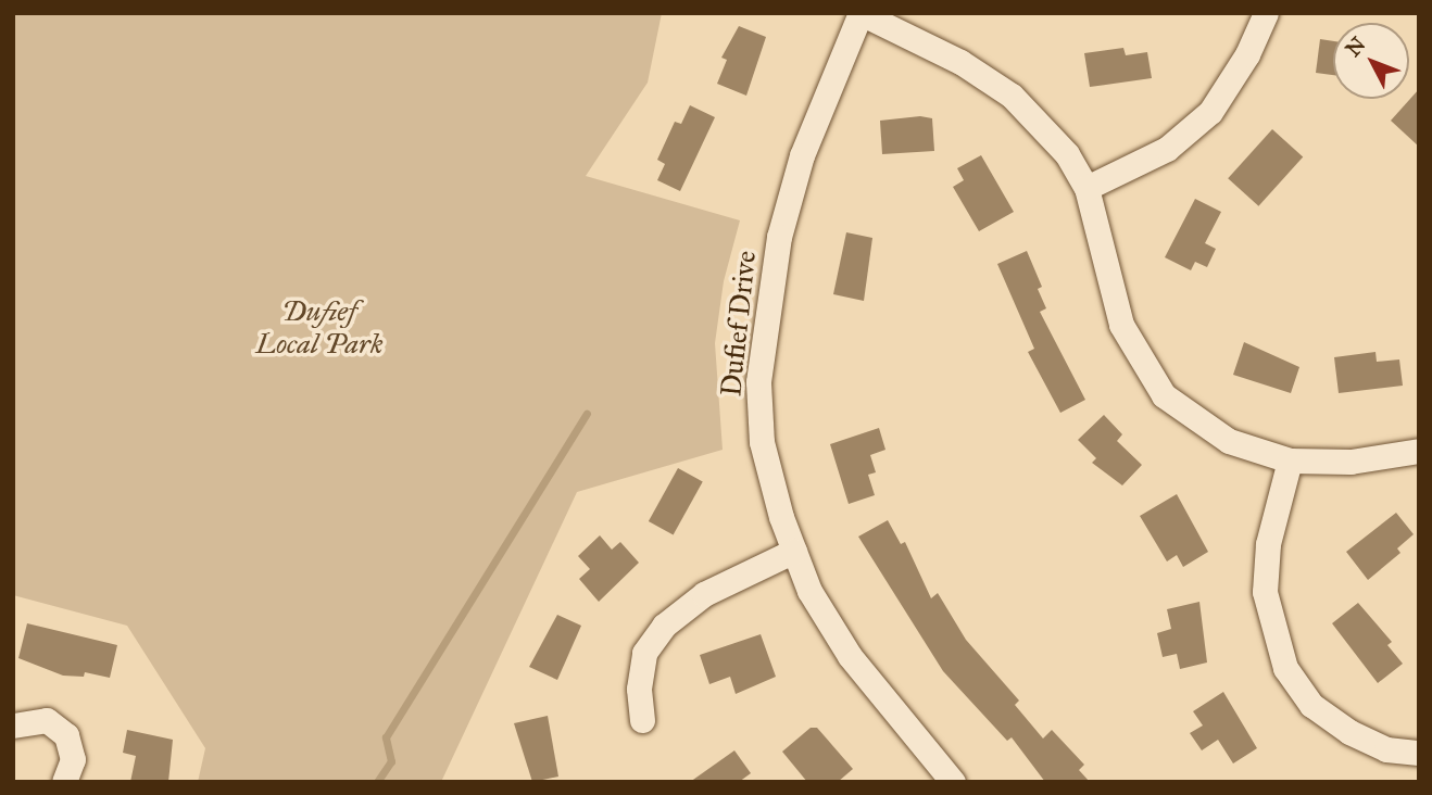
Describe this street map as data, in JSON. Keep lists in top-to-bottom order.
{
  "streets": {
    "street": ["Dufief Drive"]
  },
  "parks": ["Dufief Local Park"],
  "north": "top left"
}
